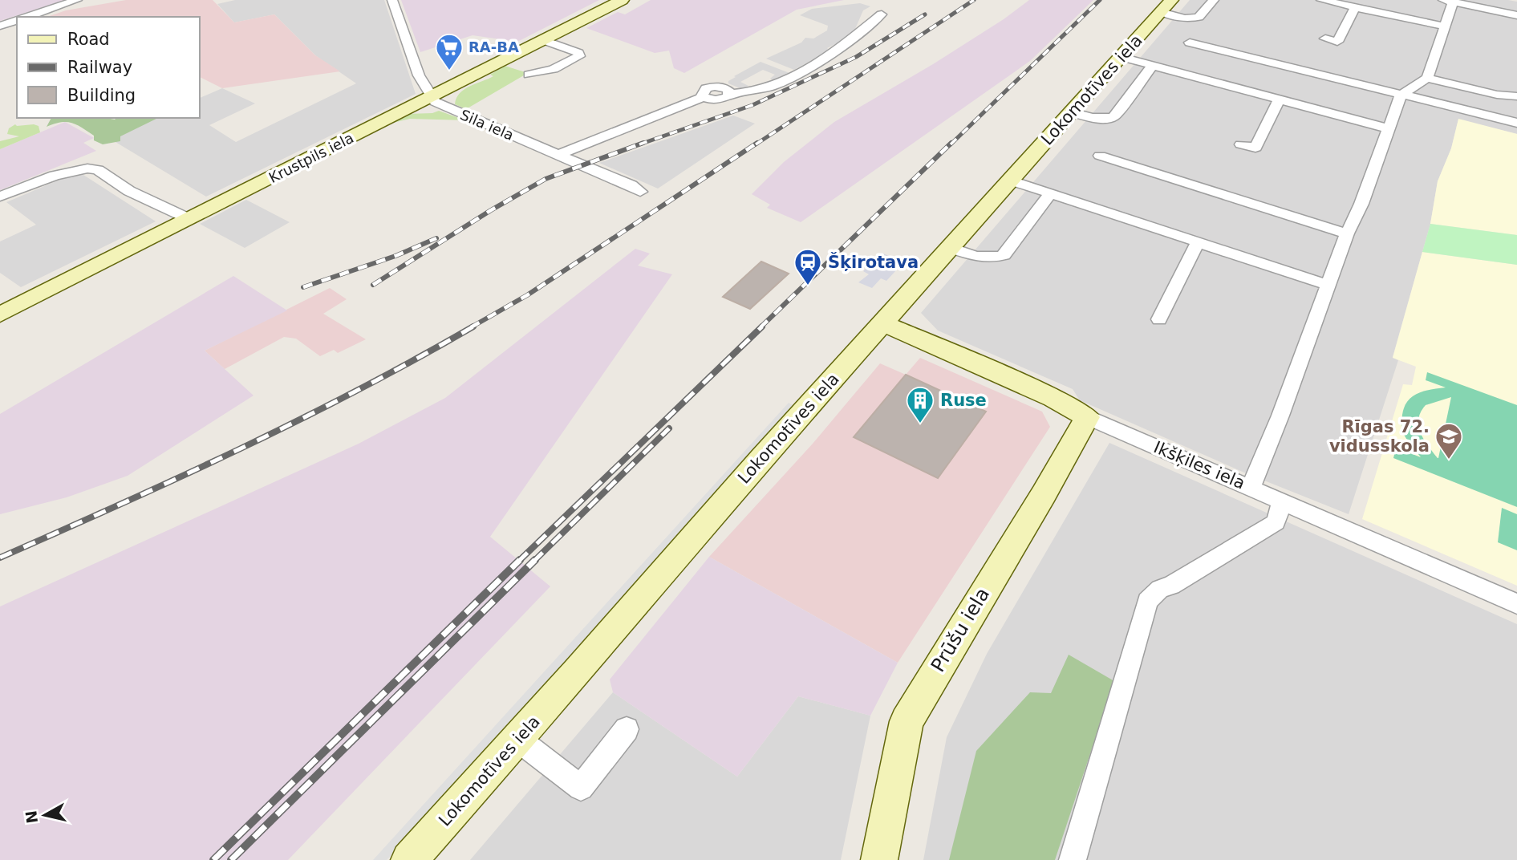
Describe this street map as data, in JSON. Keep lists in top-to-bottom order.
{
  "streets": {
    "street": [
      "Lokomotīves iela",
      "Sila iela",
      "Krustpils iela",
      "Ikšķiles iela",
      "Prūšu iela"
    ]
  },
  "crossings": [
    ["Lokomotīves iela", "Ikšķiles iela"],
    ["Sila iela", "Krustpils iela"],
    ["Ikšķiles iela", "Prūšu iela"]
  ],
  "places": {
    "supermarket": ["RA-BA"],
    "station": ["Šķirotava"],
    "building": ["Ruse"],
    "school or university": ["Rīgas 72. vidusskola"]
  },
  "legend": ["Road", "Railway", "Building"],
  "north": "left"
}
